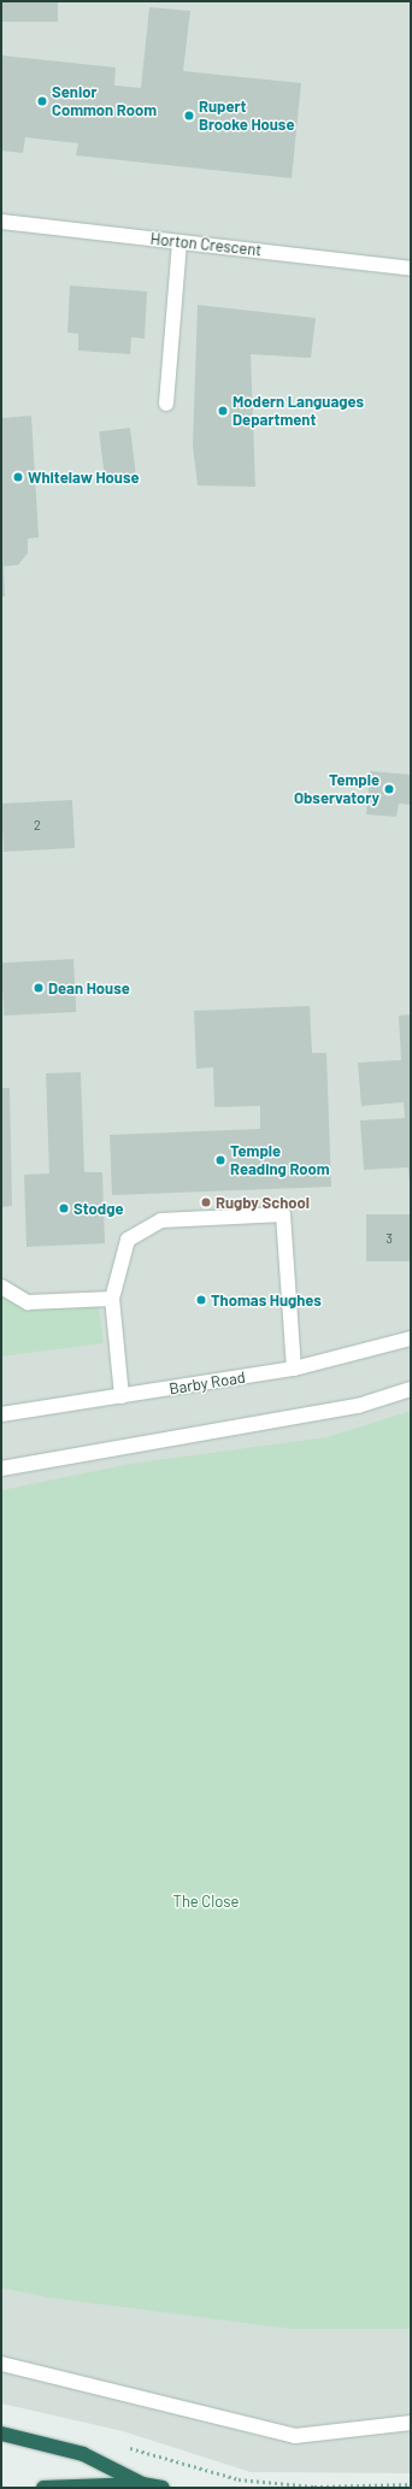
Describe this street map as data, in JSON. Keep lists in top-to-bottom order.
{
  "streets": {
    "street": ["Horton Crescent", "Barby Road"]
  },
  "parks": ["The Close"],
  "places": [
    "Senior Common Room",
    "Rupert Brooke House",
    "Modern Languages Department",
    "Whitelaw House",
    "Temple Observatory",
    "Dean House",
    "Temple Reading Room",
    "Rugby School",
    "Stodge",
    "Thomas Hughes"
  ],
  "house_numbers": ["2", "3"]
}
